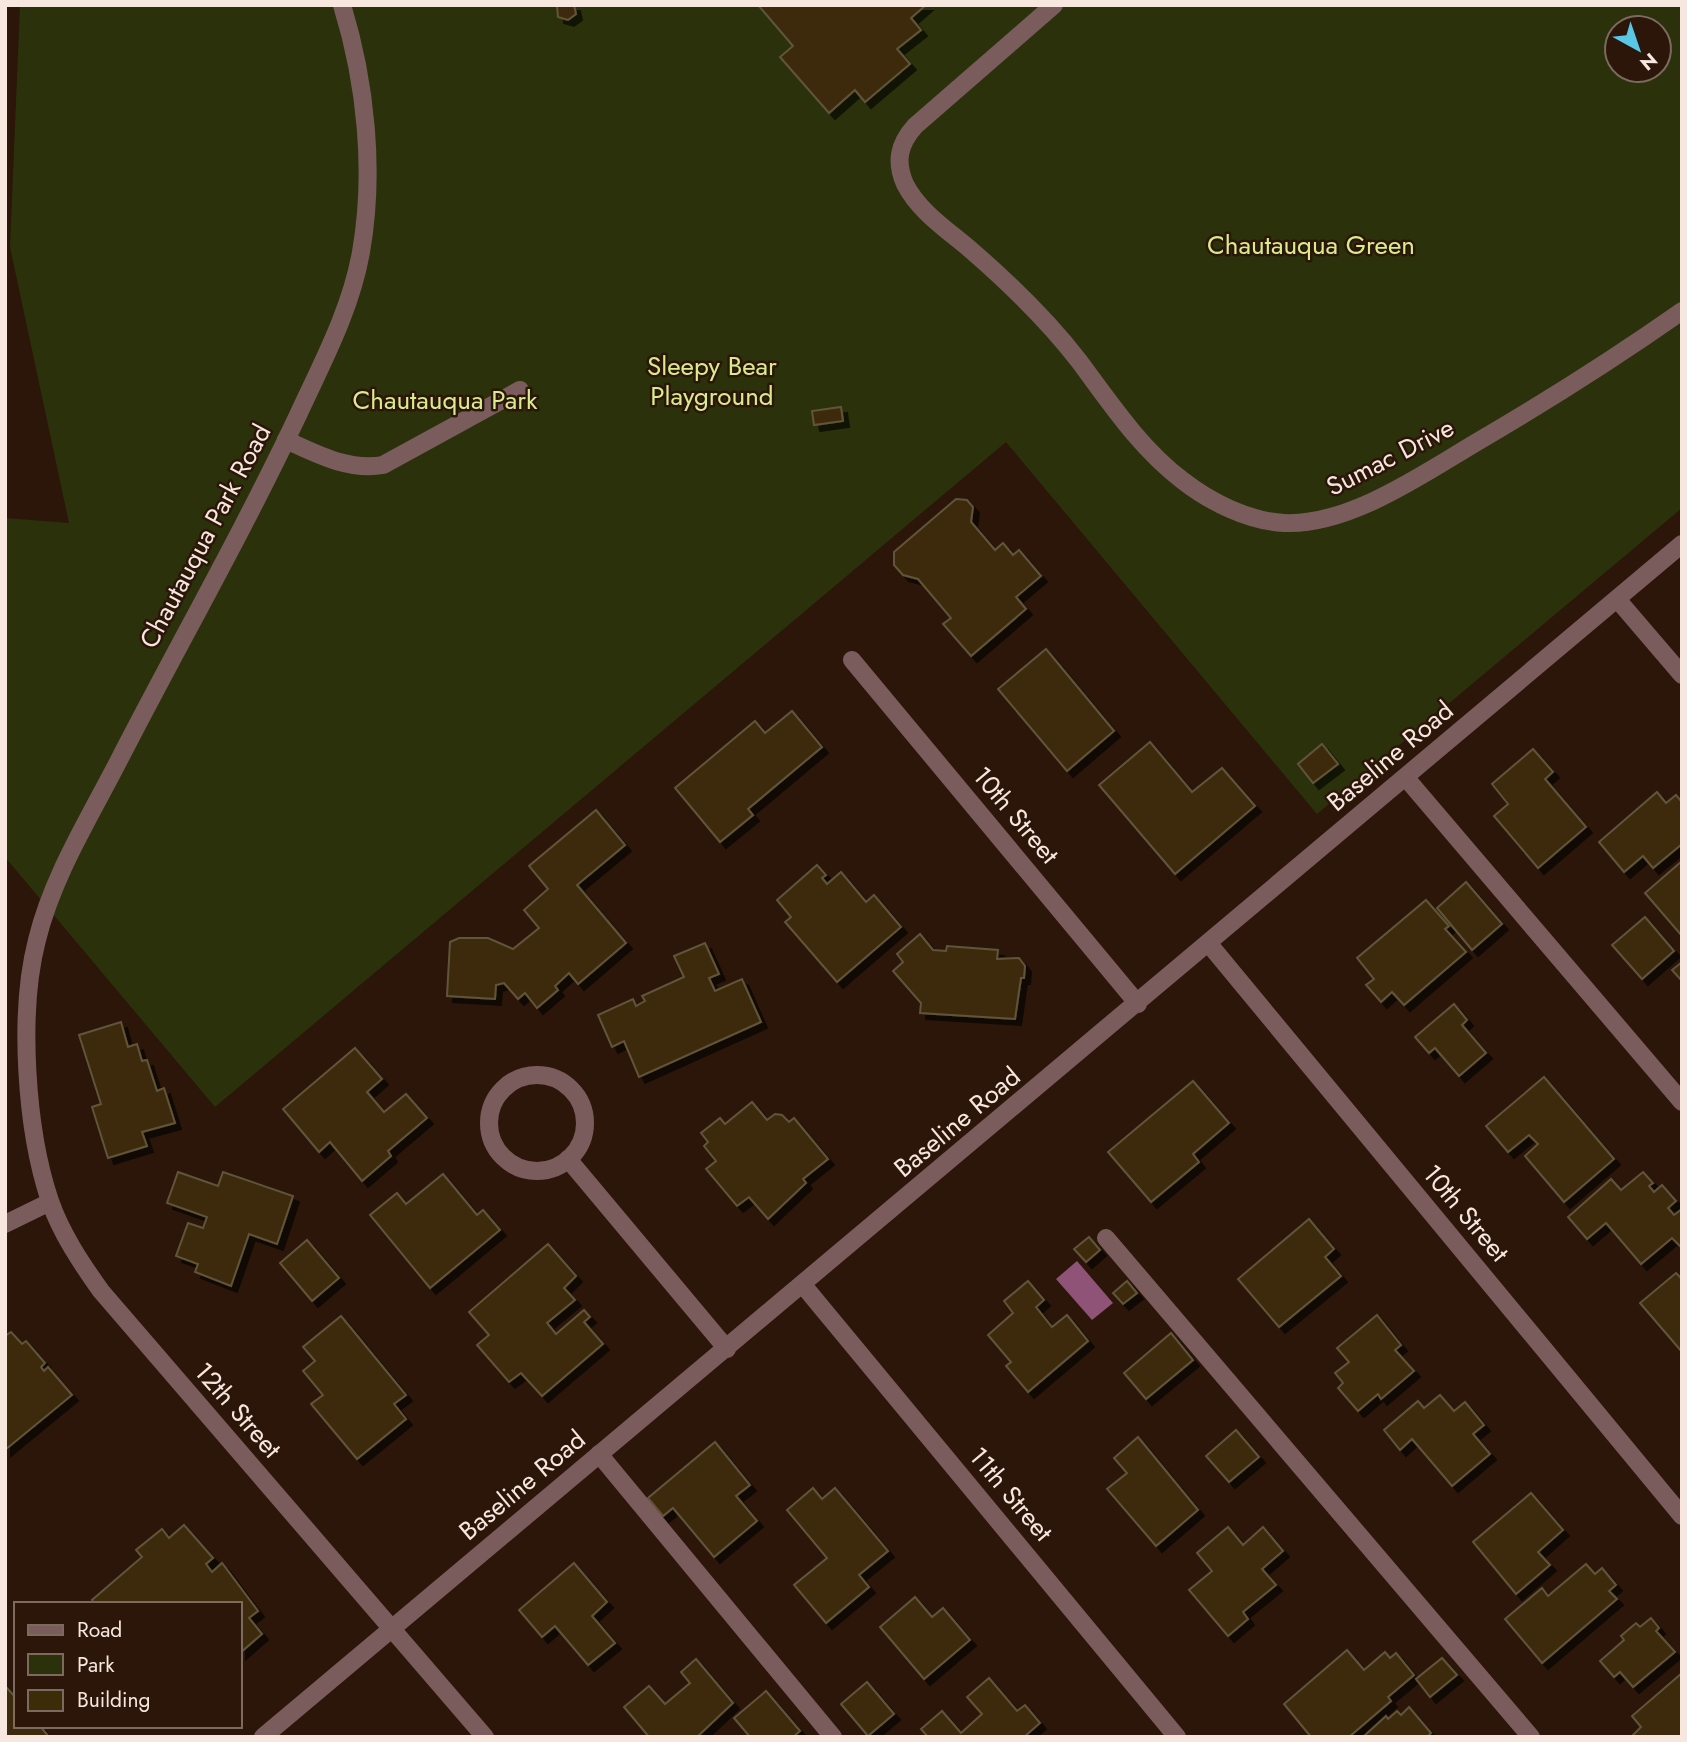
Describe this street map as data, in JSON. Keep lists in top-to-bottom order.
{
  "streets": {
    "street": [
      "Sumac Drive",
      "Chautauqua Park Road",
      "Baseline Road",
      "10th Street",
      "12th Street",
      "11th Street"
    ]
  },
  "crossings": [
    ["Chautauqua Park Road", "12th Street"],
    ["Baseline Road", "10th Street"],
    ["Baseline Road", "12th Street"],
    ["Baseline Road", "11th Street"]
  ],
  "parks": ["Chautauqua Green", "Sleepy Bear Playground", "Chautauqua Park"],
  "legend": ["Road", "Park", "Building"],
  "north": "bottom right"
}
